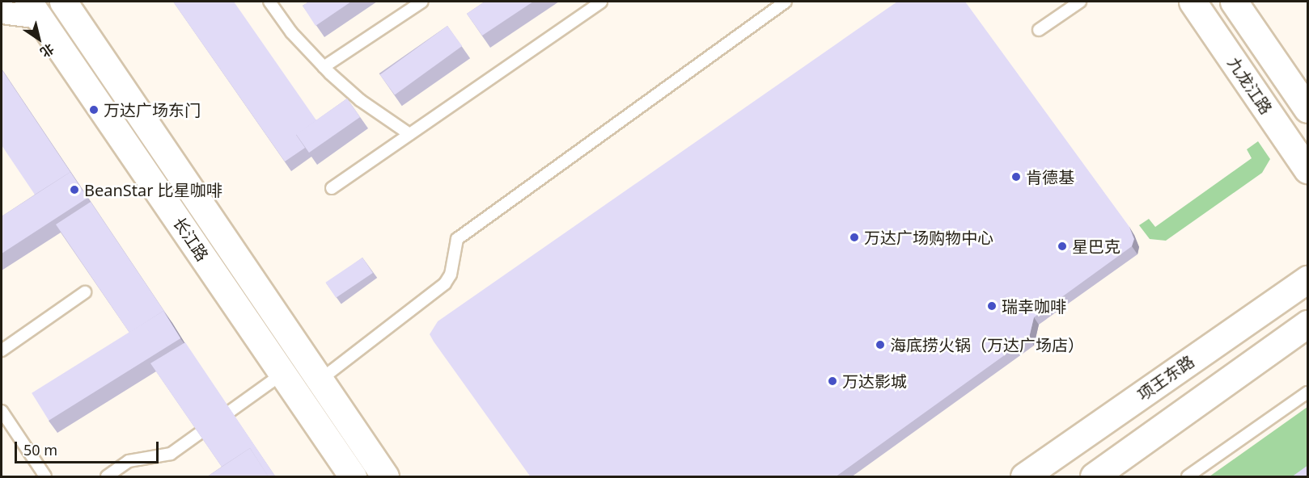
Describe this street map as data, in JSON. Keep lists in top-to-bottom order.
{
  "streets": {
    "street": ["九龙江路", "长江路", "项王东路"]
  },
  "places": [
    "万达广场东门",
    "肯德基",
    "BeanStar 比星咖啡",
    "万达广场购物中心",
    "星巴克",
    "瑞幸咖啡",
    "海底捞火锅（万达广场店）",
    "万达影城"
  ],
  "scale_bar": "50 m",
  "north": "bottom right"
}
